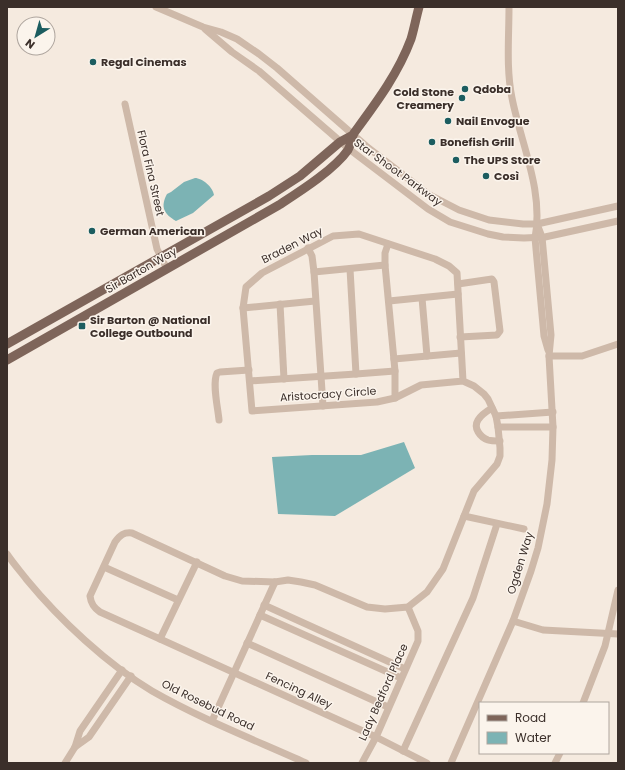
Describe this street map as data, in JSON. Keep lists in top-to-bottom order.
{
  "streets": {
    "main road": ["Sir Barton Way"],
    "street": [
      "Star Shoot Parkway",
      "Flora Fina Street",
      "Braden Way",
      "Aristocracy Circle",
      "Ogden Way",
      "Fencing Alley",
      "Lady Bedford Place",
      "Old Rosebud Road"
    ]
  },
  "crossings": [
    ["Star Shoot Parkway", "Sir Barton Way"],
    ["Star Shoot Parkway", "Ogden Way"],
    ["Flora Fina Street", "Sir Barton Way"],
    ["Braden Way", "Aristocracy Circle"],
    ["Fencing Alley", "Lady Bedford Place"]
  ],
  "places": {
    "other": [
      "Regal Cinemas",
      "Qdoba",
      "Cold Stone Creamery",
      "Nail Envogue",
      "Bonefish Grill",
      "The UPS Store",
      "Così",
      "German American"
    ],
    "transit": ["Sir Barton @ National College Outbound"]
  },
  "legend": ["Road", "Water"],
  "north": "bottom left"
}
